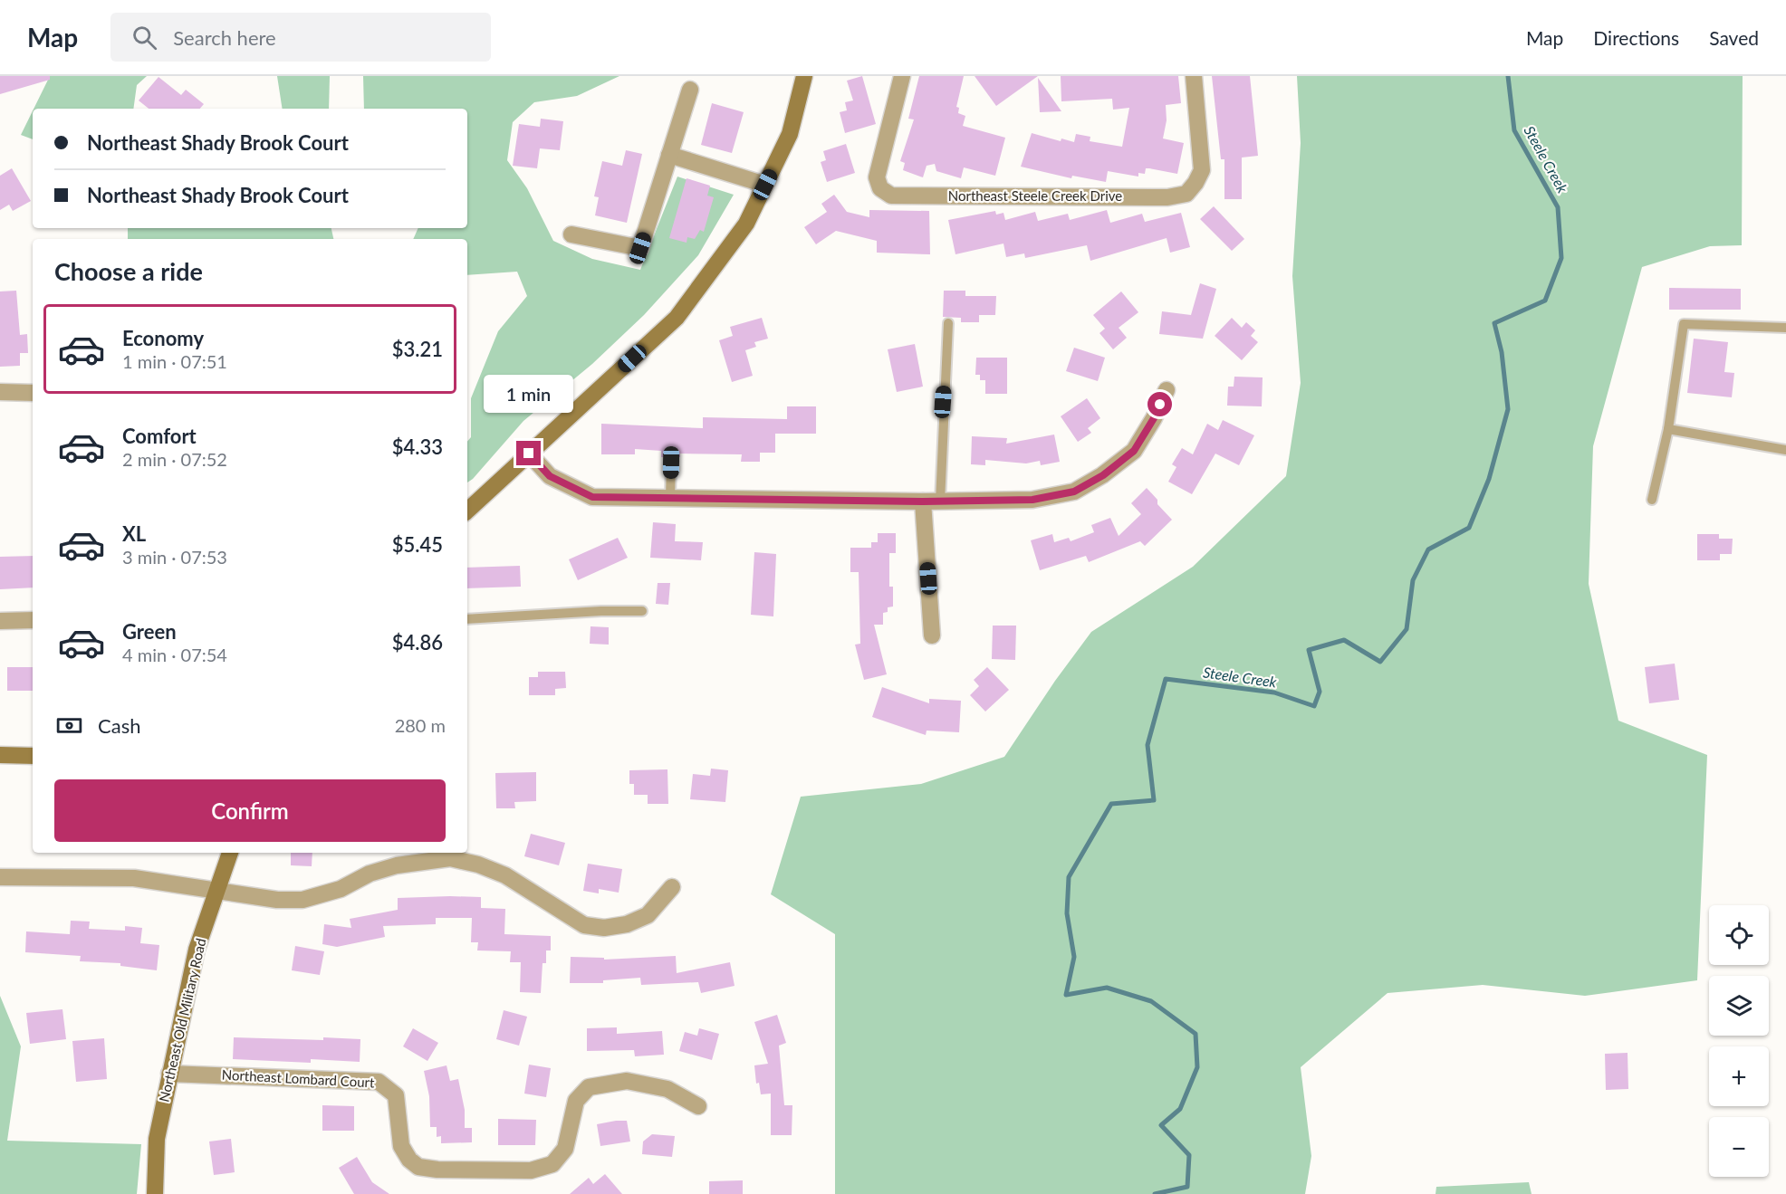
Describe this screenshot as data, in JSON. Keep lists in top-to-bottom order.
{
  "streets": {
    "street": ["Northeast Steele Creek Drive", "Northeast Old Military Road", "Northeast Lombard Court"]
  },
  "crossings": [
    ["Northeast Old Military Road", "Northeast Lombard Court"]
  ],
  "water": ["Steele Creek"],
  "page": {
    "header": "Map",
    "search": "Search here",
    "nav": ["Map", "Directions", "Saved"],
    "banner": ["Northeast Shady Brook Court", "Northeast Shady Brook Court"],
    "heading": "Choose a ride",
    "list": [
      {
        "name": "Economy",
        "note": "1 min · 07:51",
        "value": "$3.21"
      },
      {
        "name": "Comfort",
        "note": "2 min · 07:52",
        "value": "$4.33"
      },
      {
        "name": "XL",
        "note": "3 min · 07:53",
        "value": "$5.45"
      },
      {
        "name": "Green",
        "note": "4 min · 07:54",
        "value": "$4.86"
      }
    ],
    "bubble": "1 min",
    "pay": ["Cash", "280 m"],
    "buttons": "Confirm",
    "map_buttons": ["+", "−"]
  }
}
